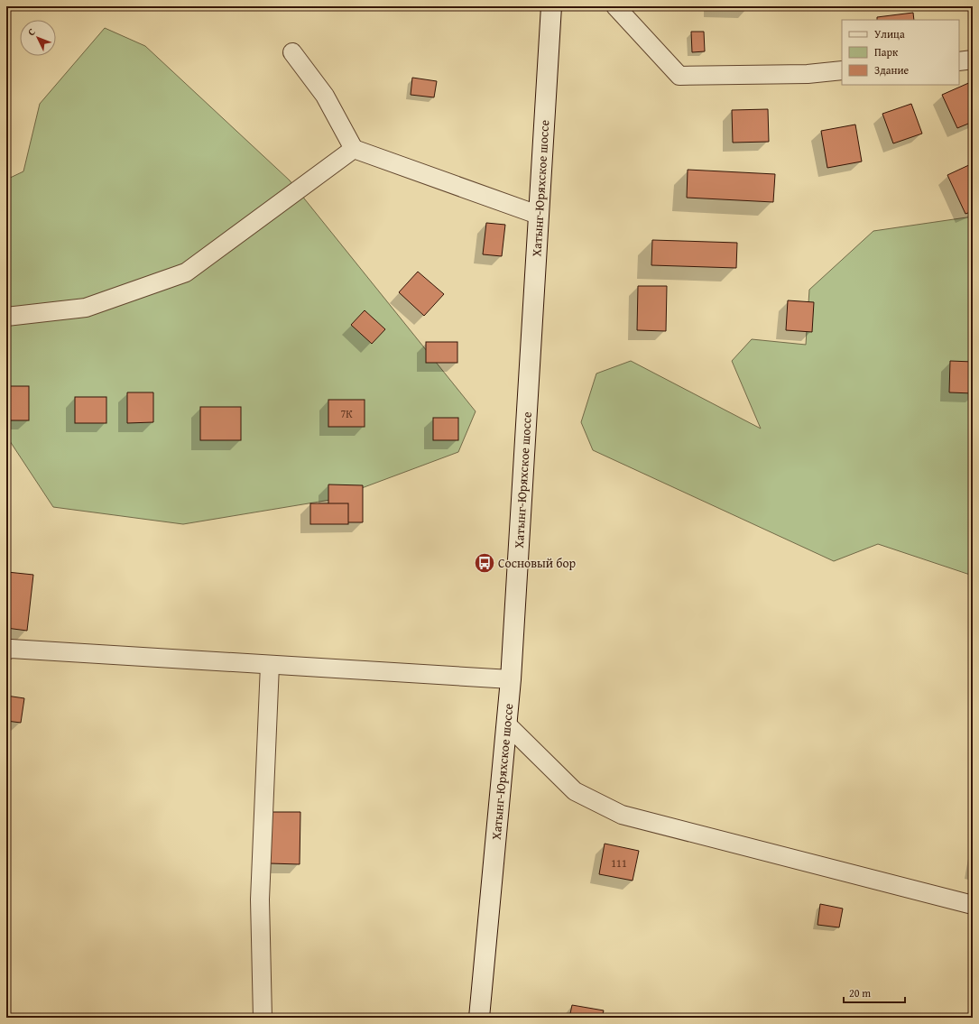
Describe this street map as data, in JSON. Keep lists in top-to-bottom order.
{
  "streets": {
    "main road": ["Хатынг-Юряхское шоссе"]
  },
  "places": {
    "bus stop": ["Сосновый бор"]
  },
  "house_numbers": ["7К", "111"],
  "legend": ["Улица", "Парк", "Здание"],
  "scale_bar": "20 m",
  "north": "top left"
}
